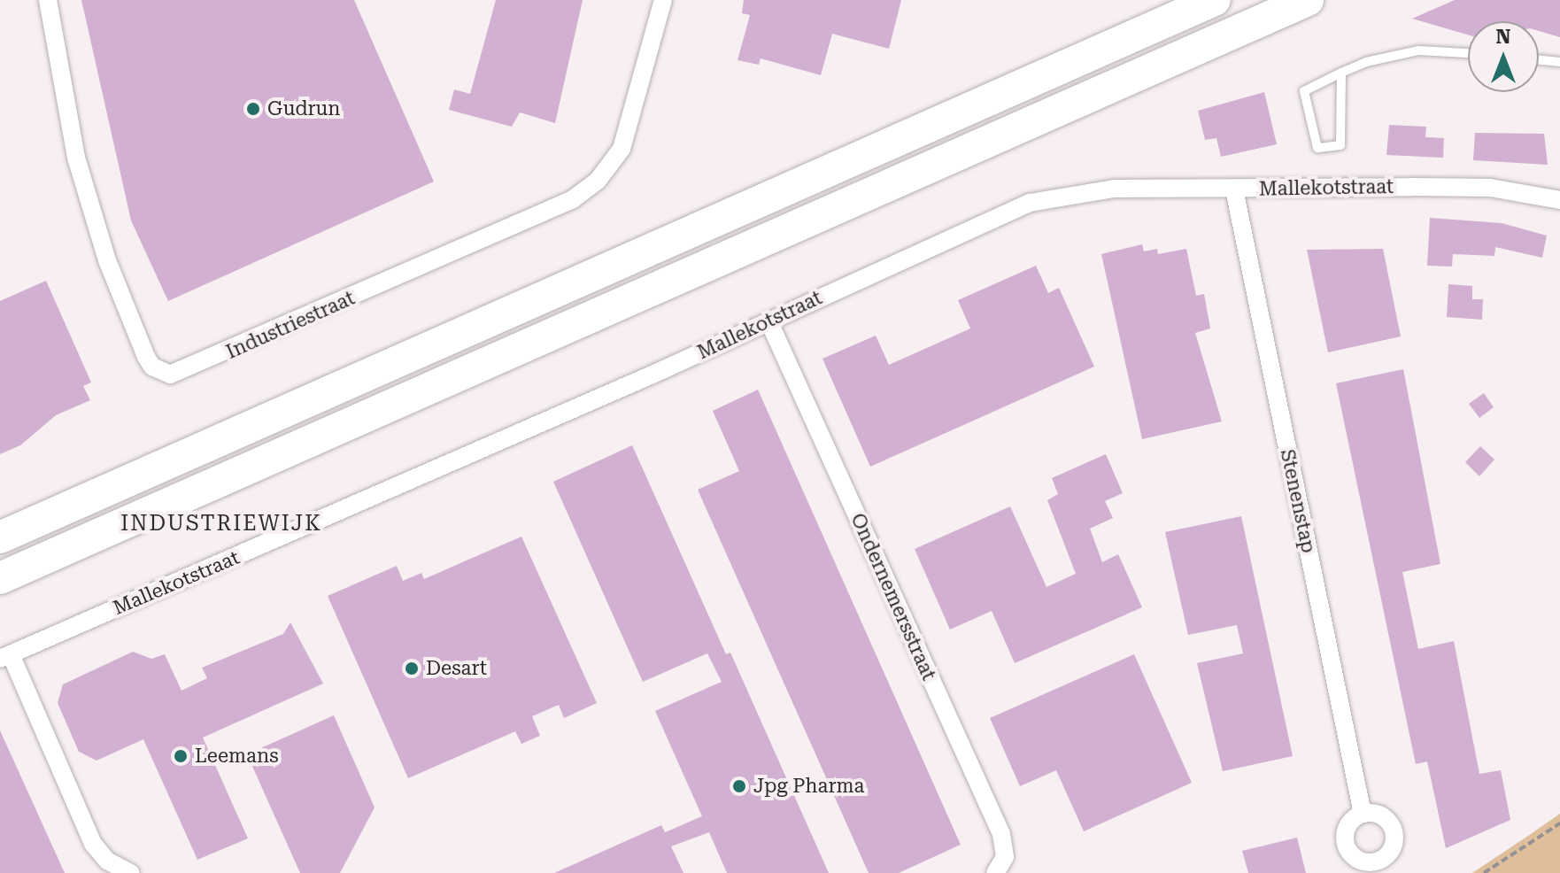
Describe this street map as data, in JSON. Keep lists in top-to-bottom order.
{
  "streets": {
    "street": [
      "Mallekotstraat",
      "Industriestraat",
      "Stenenstap",
      "Ondernemersstraat"
    ]
  },
  "crossings": [
    ["Mallekotstraat", "Stenenstap"],
    ["Mallekotstraat", "Ondernemersstraat"]
  ],
  "districts": ["INDUSTRIEWIJK"],
  "places": [
    "Gudrun",
    "Desart",
    "Leemans",
    "Jpg Pharma"
  ],
  "north": "top"
}
